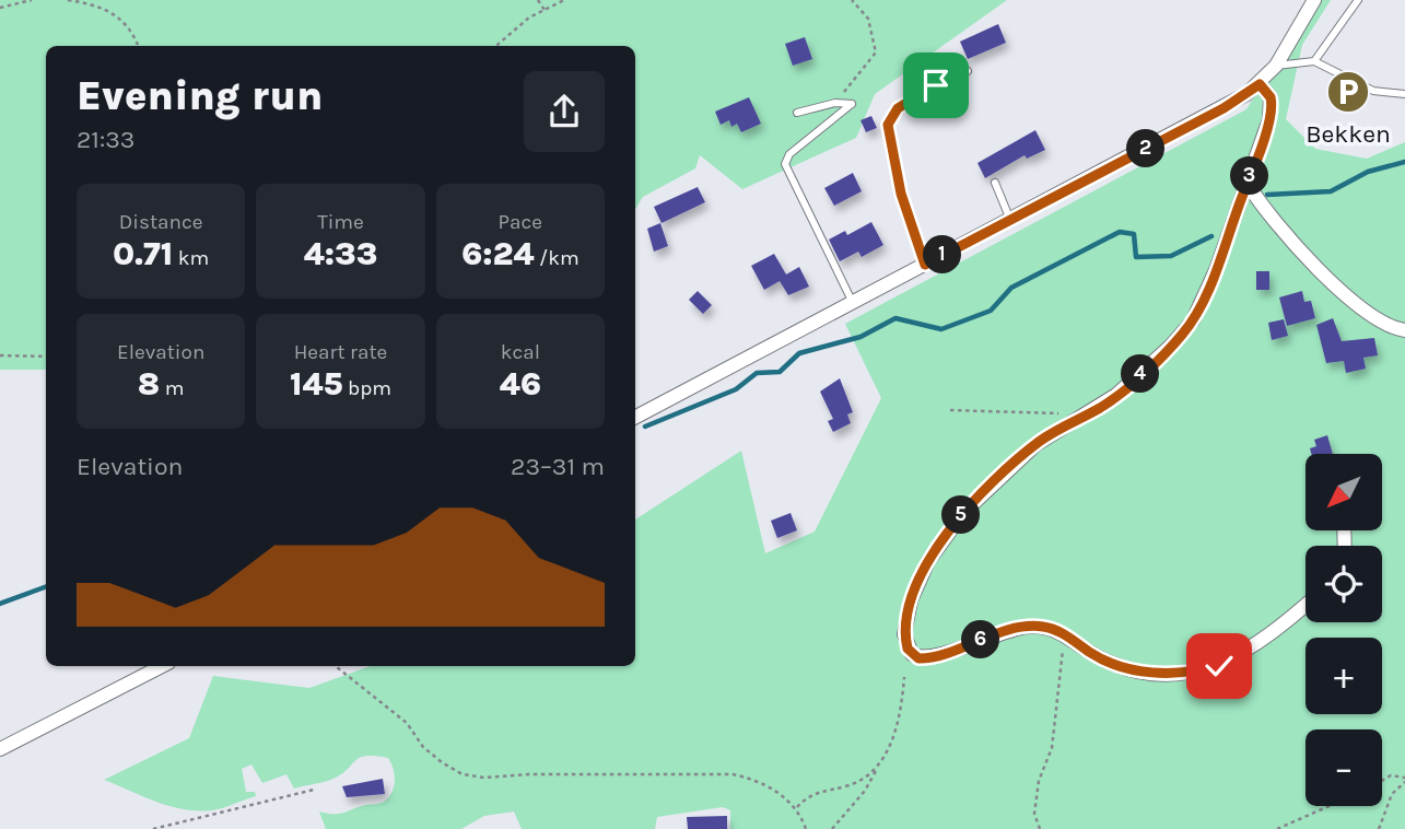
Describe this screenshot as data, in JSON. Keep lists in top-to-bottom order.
{
  "places": {
    "parking": ["Bekken"]
  },
  "north": "bottom left",
  "page": {
    "heading": ["Evening run", "21:33"],
    "pins": [
      "2",
      "3",
      "1",
      "4",
      "5",
      "6"
    ],
    "stats": [
      ["Distance", "0.71 km"],
      ["Time", "4:33"],
      ["Pace", "6:24 /km"],
      ["Elevation", "8 m"],
      ["Heart rate", "145 bpm"],
      ["kcal", "46"]
    ],
    "chart": ["Elevation", "23–31 m"],
    "map_buttons": ["+", "−"]
  }
}
